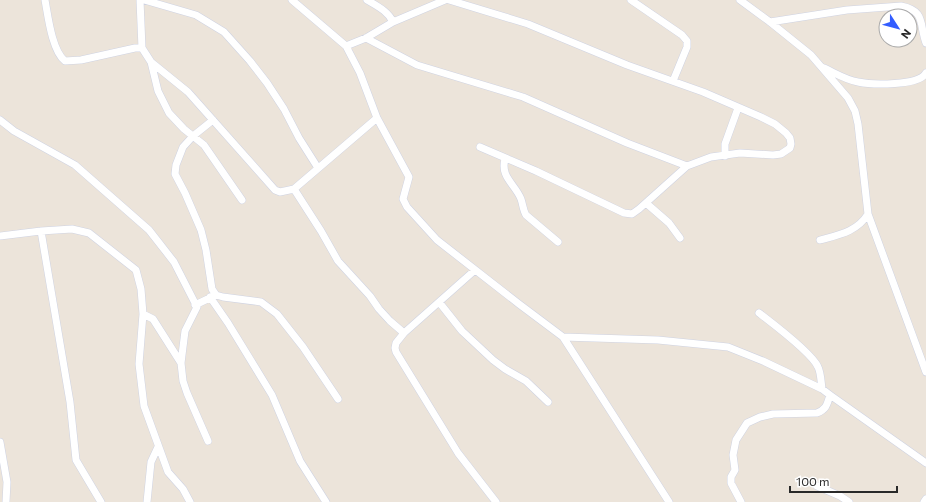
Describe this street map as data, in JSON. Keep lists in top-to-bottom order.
{
  "scale_bar": "100 m",
  "north": "bottom right"
}
